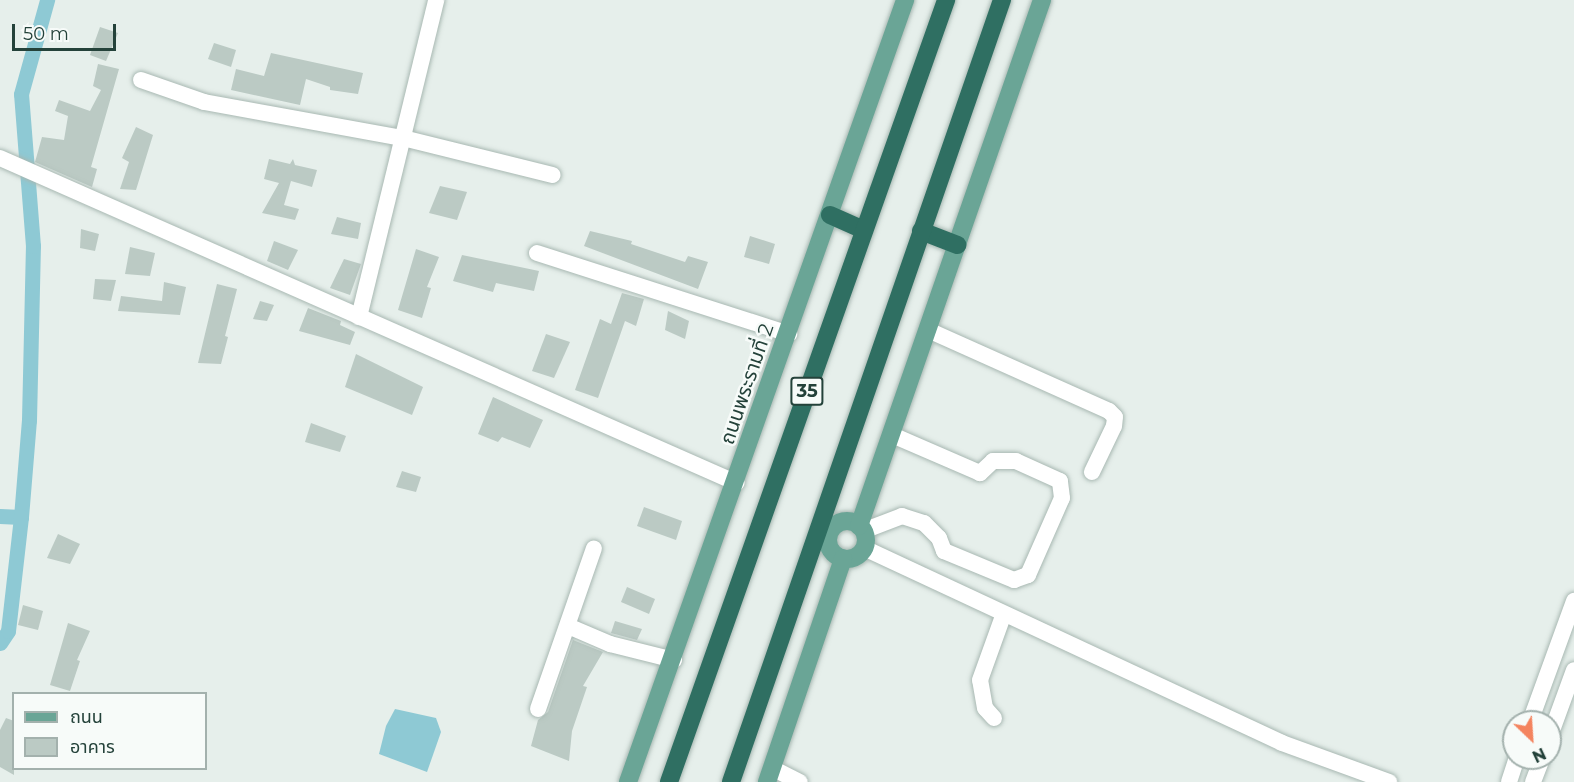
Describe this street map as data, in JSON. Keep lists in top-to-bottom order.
{
  "streets": {
    "highway": ["35"],
    "main road": ["ถนนพระรามที่ 2"]
  },
  "legend": ["ถนน", "อาคาร"],
  "scale_bar": "50 m",
  "north": "bottom right"
}
